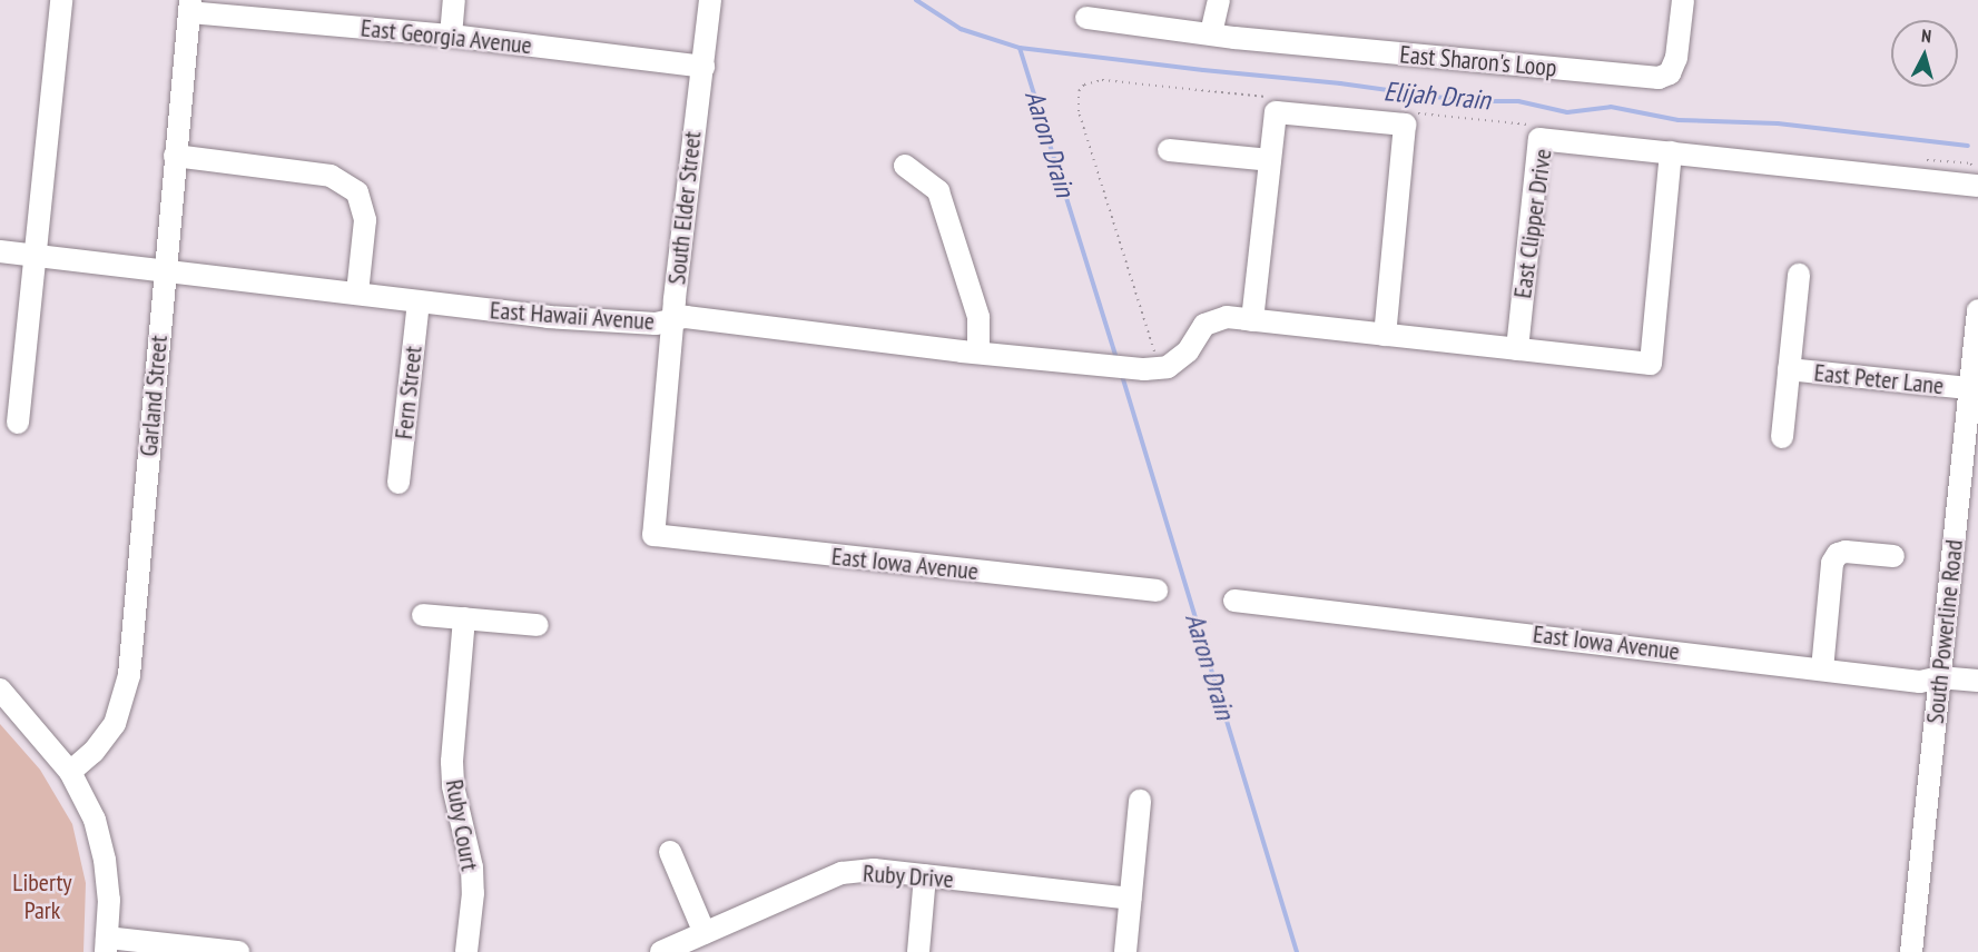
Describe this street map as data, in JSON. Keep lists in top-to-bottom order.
{
  "streets": {
    "street": [
      "East Georgia Avenue",
      "East Sharon's Loop",
      "South Elder Street",
      "East Clipper Drive",
      "East Hawaii Avenue",
      "East Peter Lane",
      "Fern Street",
      "Garland Street",
      "East Iowa Avenue",
      "South Powerline Road",
      "Ruby Court",
      "Ruby Drive"
    ]
  },
  "crossings": [
    ["East Georgia Avenue", "South Elder Street"],
    ["East Georgia Avenue", "Garland Street"],
    ["South Elder Street", "East Hawaii Avenue"],
    ["South Elder Street", "East Iowa Avenue"],
    ["East Hawaii Avenue", "Fern Street"],
    ["East Hawaii Avenue", "Garland Street"],
    ["East Peter Lane", "South Powerline Road"],
    ["East Iowa Avenue", "South Powerline Road"]
  ],
  "water": ["Elijah Drain", "Aaron Drain"],
  "parks": ["Liberty Park"],
  "north": "top"
}
